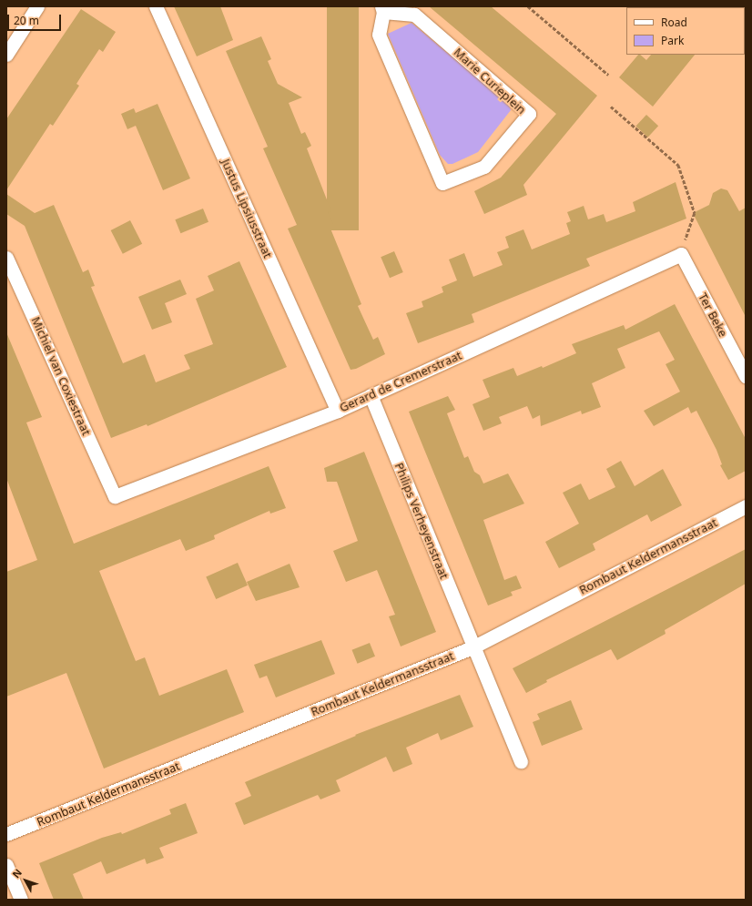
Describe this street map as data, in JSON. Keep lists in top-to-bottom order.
{
  "streets": {
    "street": [
      "Marie Curieplein",
      "Justus Lipsiusstraat",
      "Ter Beke",
      "Michiel van Coxiestraat",
      "Gerard de Cremerstraat",
      "Philips Verheyenstraat",
      "Rombaut Keldermansstraat"
    ]
  },
  "crossings": [
    ["Justus Lipsiusstraat", "Gerard de Cremerstraat"],
    ["Ter Beke", "Gerard de Cremerstraat"],
    ["Michiel van Coxiestraat", "Gerard de Cremerstraat"],
    ["Gerard de Cremerstraat", "Philips Verheyenstraat"],
    ["Philips Verheyenstraat", "Rombaut Keldermansstraat"]
  ],
  "legend": ["Road", "Park"],
  "scale_bar": "20 m",
  "north": "top left"
}
